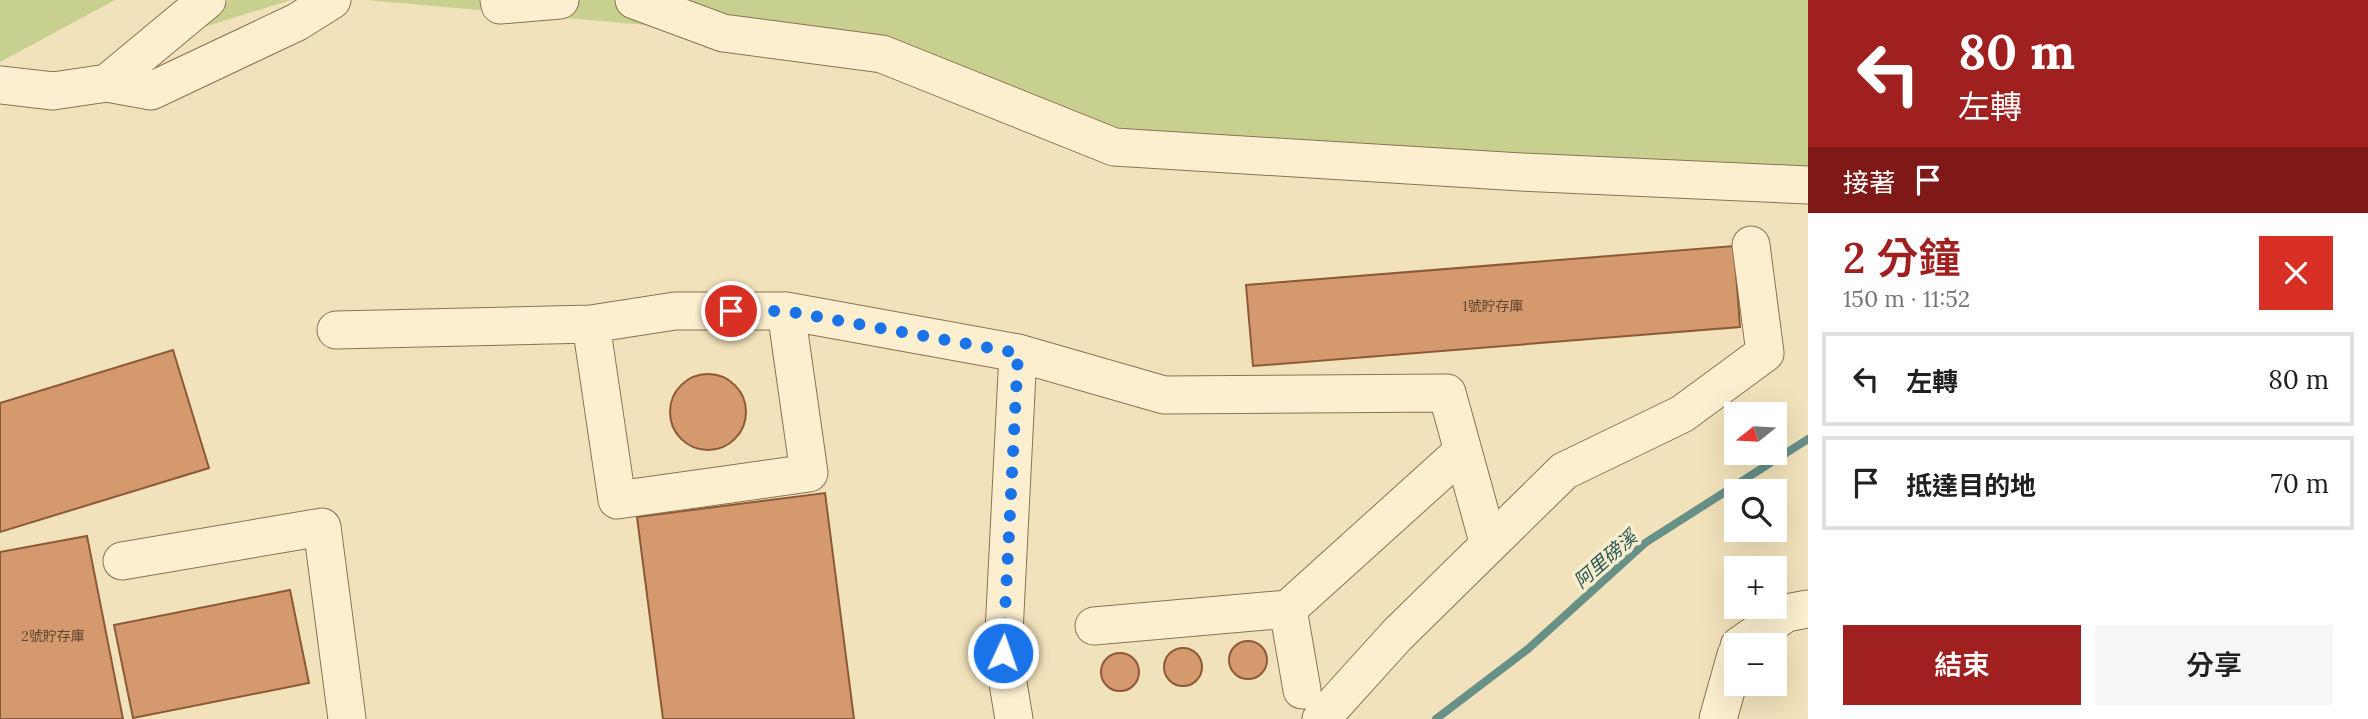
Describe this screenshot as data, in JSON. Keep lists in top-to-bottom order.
{
  "water": ["阿里磅溪"],
  "house_numbers": ["1號貯存庫", "2號貯存庫"],
  "north": "left",
  "page": {
    "turn": ["80 m", "左轉"],
    "then": "接著",
    "heading": ["2 分鐘", "150 m · 11:52"],
    "list": [
      {
        "name": "左轉",
        "value": "80 m"
      },
      {
        "name": "抵達目的地",
        "value": "70 m"
      }
    ],
    "map_buttons": ["+", "−"],
    "buttons": ["結束", "分享"]
  }
}
